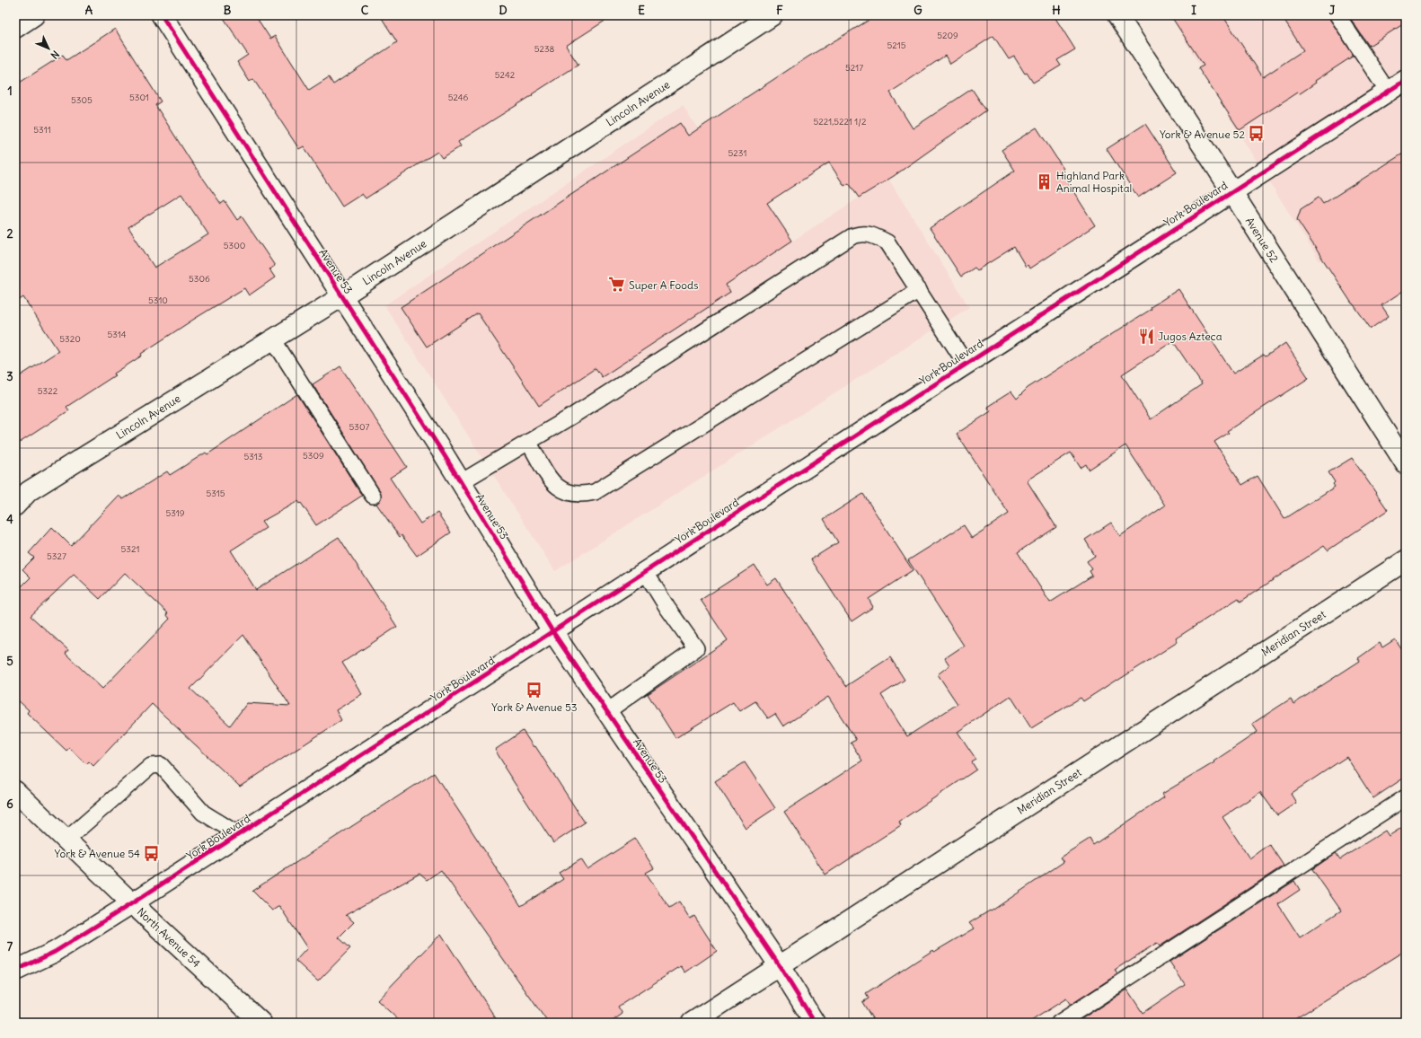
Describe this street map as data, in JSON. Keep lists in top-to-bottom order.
{
  "streets": {
    "street": [
      "Lincoln Avenue",
      "York Boulevard",
      "Avenue 52",
      "Avenue 53",
      "Meridian Street",
      "North Avenue 54"
    ]
  },
  "crossings": [
    ["Lincoln Avenue", "Avenue 53"],
    ["York Boulevard", "Avenue 52"],
    ["York Boulevard", "Avenue 53"],
    ["York Boulevard", "North Avenue 54"],
    ["Avenue 53", "Meridian Street"]
  ],
  "places": {
    "bus stop": ["York & Avenue 52", "York & Avenue 53", "York & Avenue 54"],
    "building": ["Highland Park Animal Hospital"],
    "supermarket": ["Super A Foods"],
    "restaurant": ["Jugos Azteca"]
  },
  "house_numbers": [
    "5209",
    "5215",
    "5238",
    "5217",
    "5242",
    "5301",
    "5246",
    "5305",
    "5221,5221 1/2",
    "5311",
    "5231",
    "5300",
    "5306",
    "5310",
    "5314",
    "5320",
    "5322",
    "5307",
    "5309",
    "5313",
    "5315",
    "5319",
    "5321",
    "5327"
  ],
  "north": "bottom right",
  "grid": {
    "columns": [
      "A",
      "B",
      "C",
      "D",
      "E",
      "F",
      "G",
      "H",
      "I",
      "J"
    ],
    "rows": [
      "1",
      "2",
      "3",
      "4",
      "5",
      "6",
      "7"
    ]
  }
}
